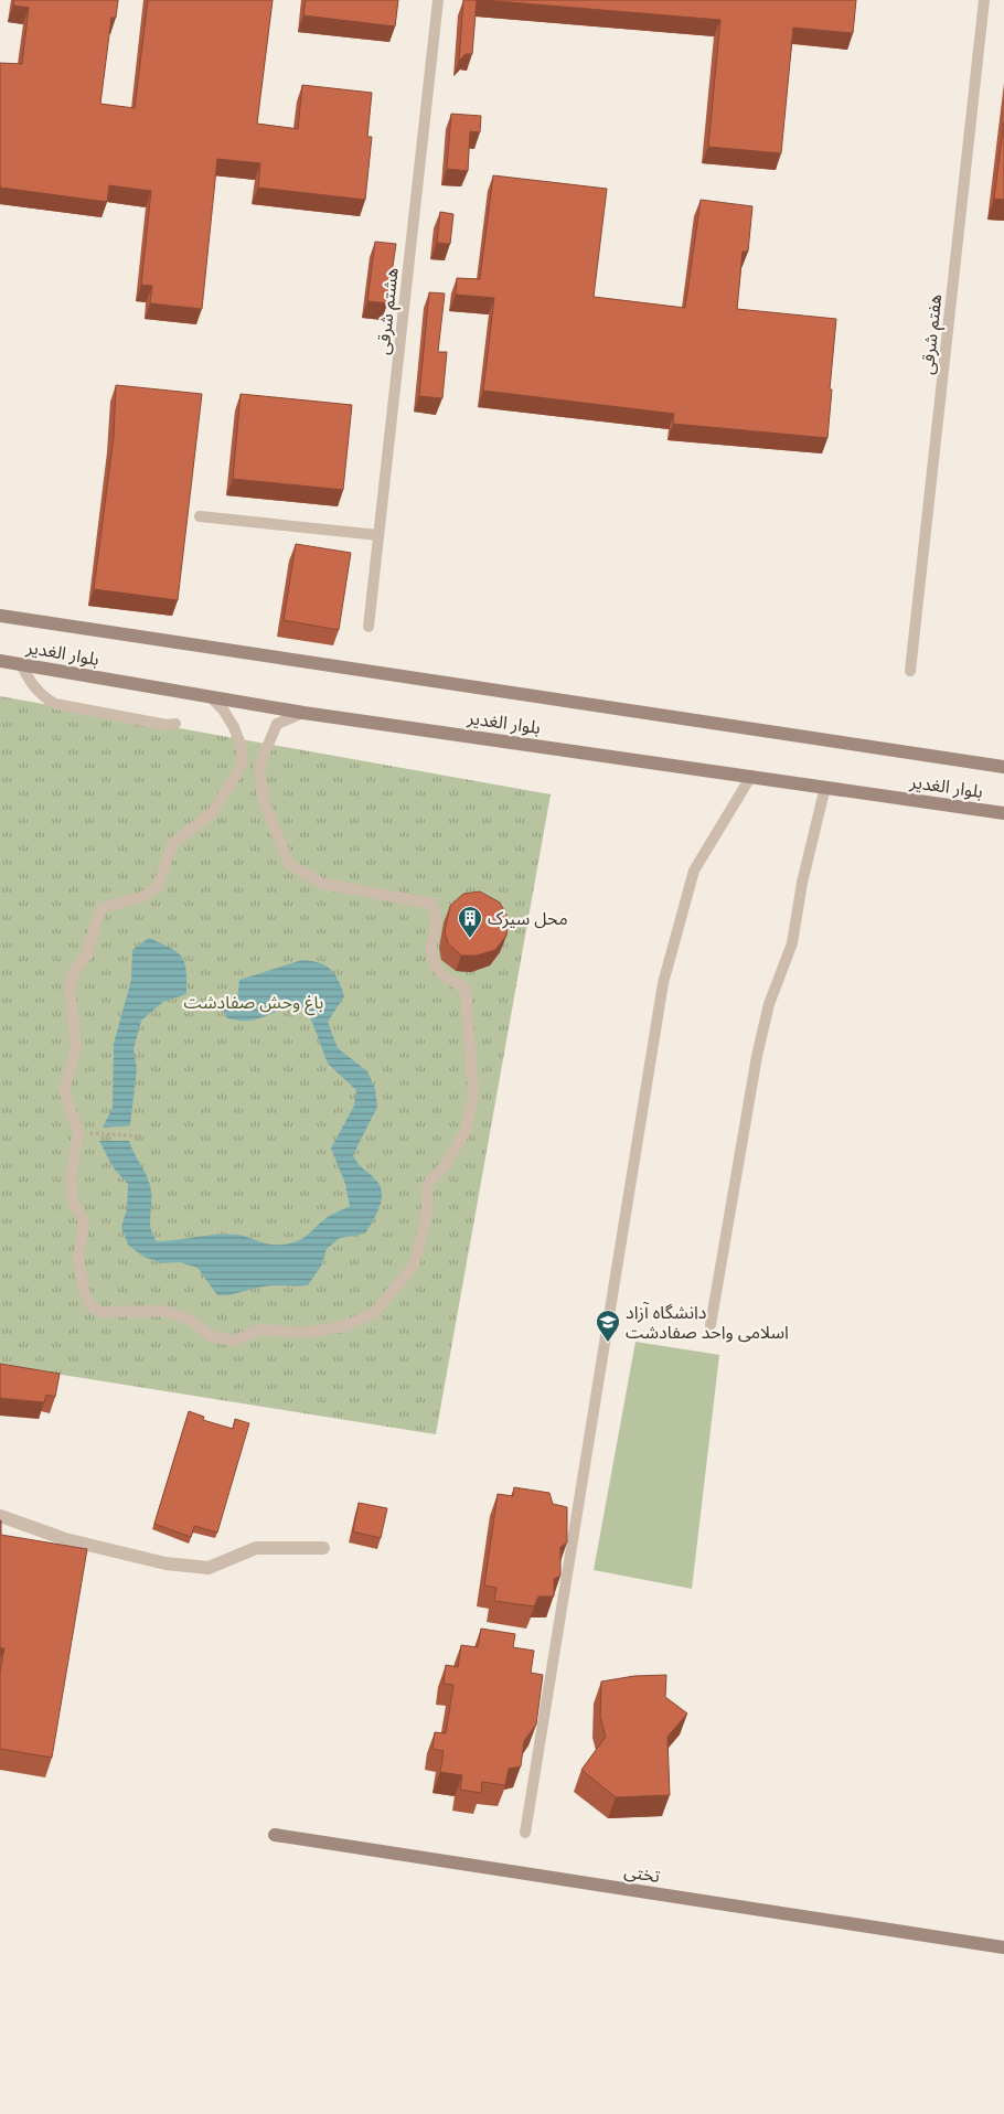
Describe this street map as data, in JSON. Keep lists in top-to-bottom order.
{
  "streets": {
    "street": ["بلوار الغدیر", "تختی"],
    "lane": ["هشتم شرقی", "هفتم شرقی"]
  },
  "parks": ["باغ وحش صفادشت"],
  "places": {
    "building": ["محل سیرک"],
    "school or university": ["دانشگاه آزاد اسلامی واحد صفادشت"]
  }
}
